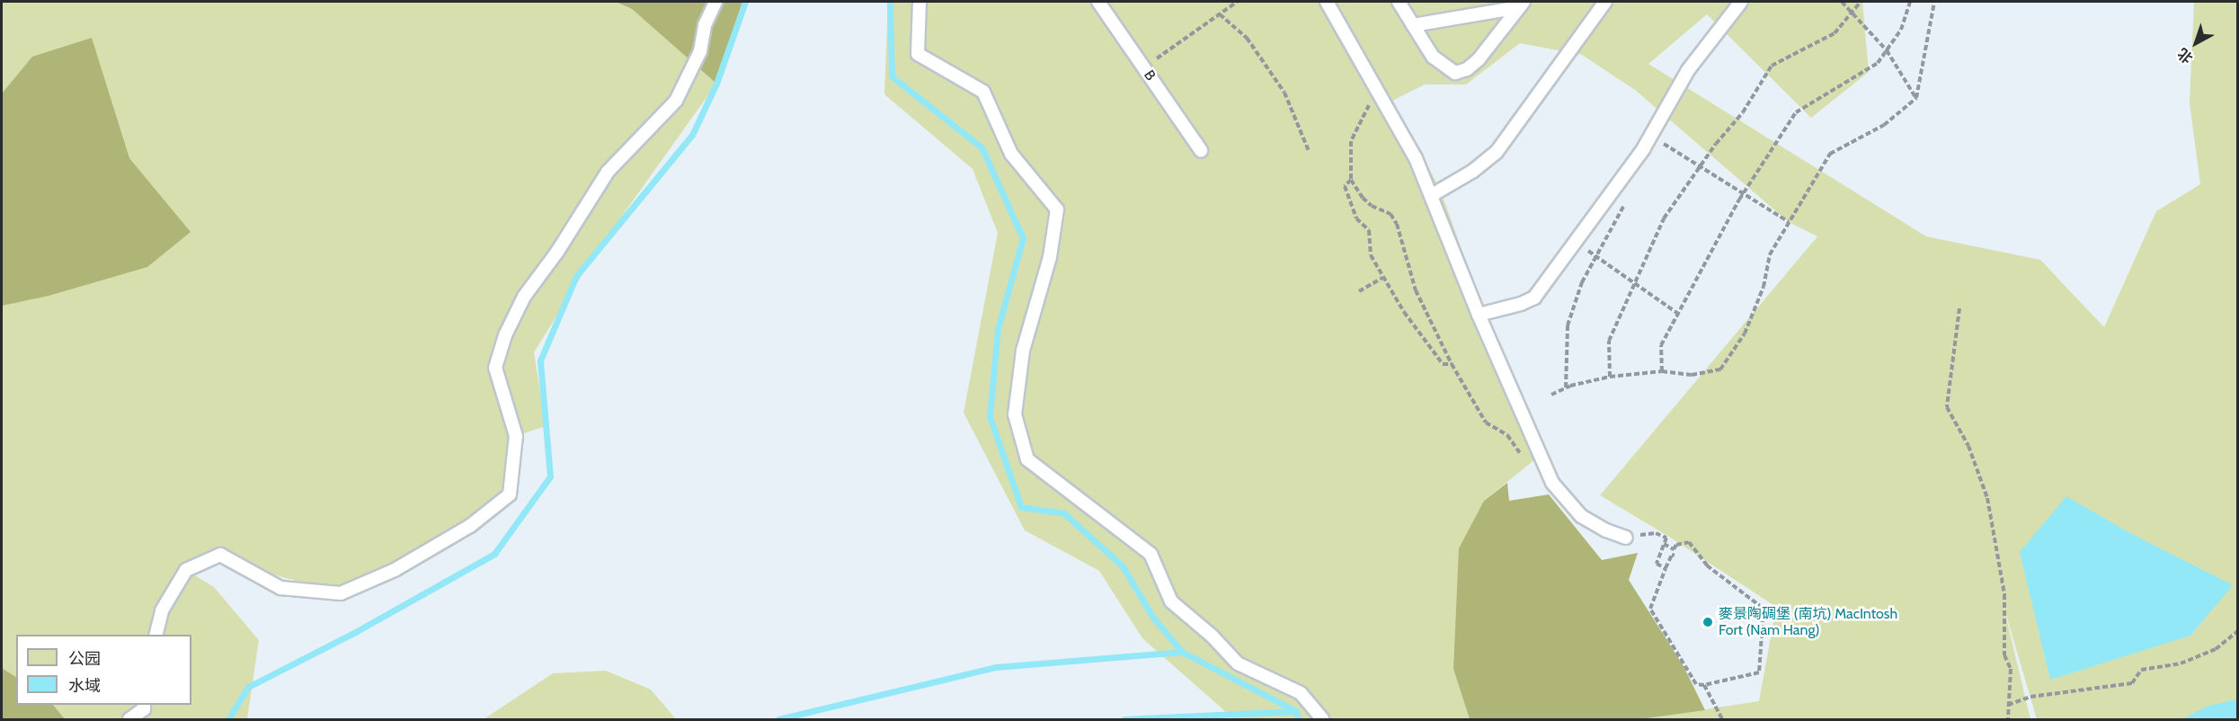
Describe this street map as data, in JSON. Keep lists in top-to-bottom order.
{
  "streets": {
    "lane": ["B"]
  },
  "places": ["麥景陶碉堡 (南坑) MacIntosh Fort (Nam Hang)"],
  "legend": ["公园", "水域"],
  "north": "bottom left"
}
